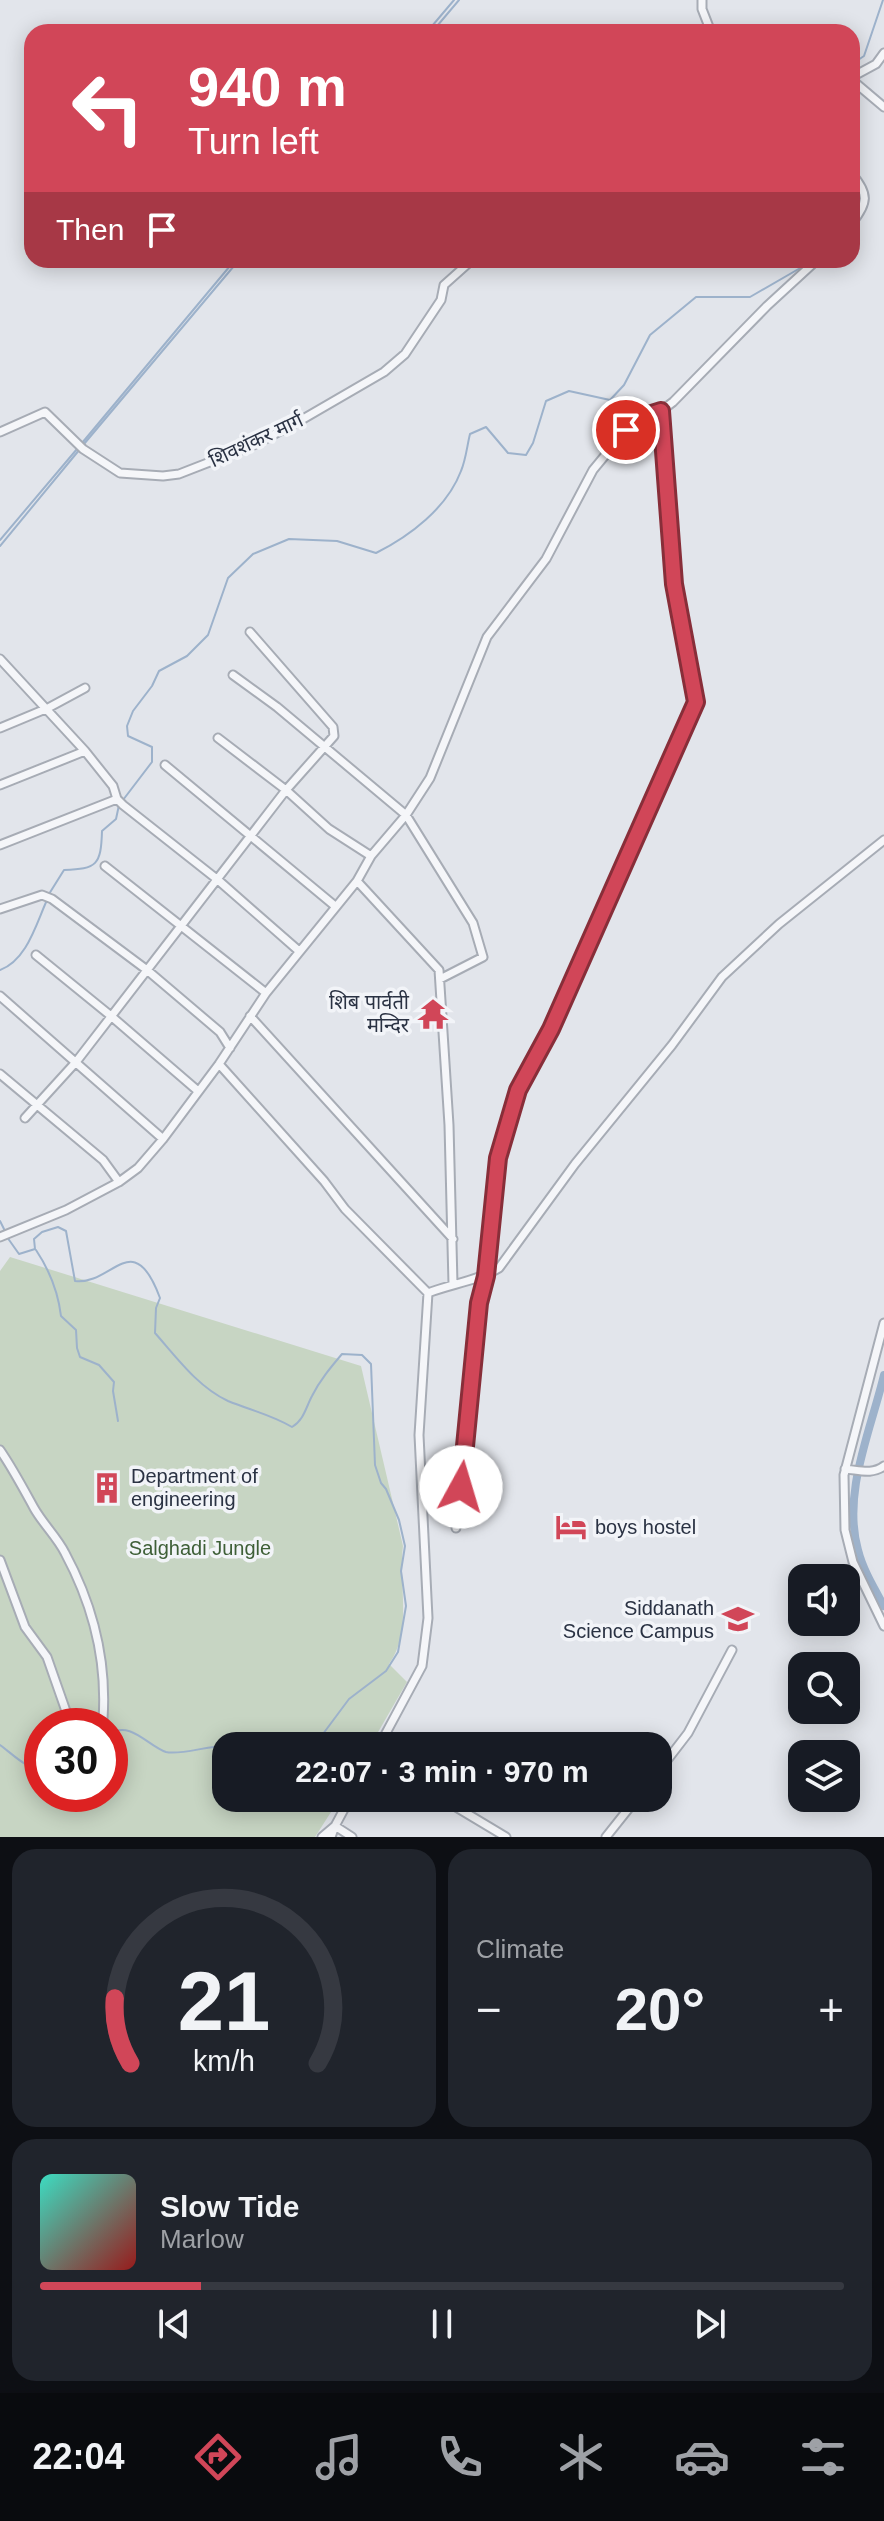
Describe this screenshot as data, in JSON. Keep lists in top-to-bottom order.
{
  "streets": {
    "street": ["शिवशंकर मार्ग"]
  },
  "parks": ["Salghadi Jungle"],
  "places": {
    "temple": ["शिब पार्वती मन्दिर"],
    "building": ["Department of engineering"],
    "hotel": ["boys hostel"],
    "school or university": ["Siddanath Science Campus"]
  },
  "page": {
    "turn": ["940 m", "Turn left"],
    "then": "Then",
    "limit": "30",
    "trip": "22:07 · 3 min · 970 m",
    "tile": "Climate",
    "heat": ["−", "20°", "+"],
    "song": ["Slow Tide", "Marlow"],
    "tabs": "22:04",
    "gauge": ["21", "km/h"]
  }
}
